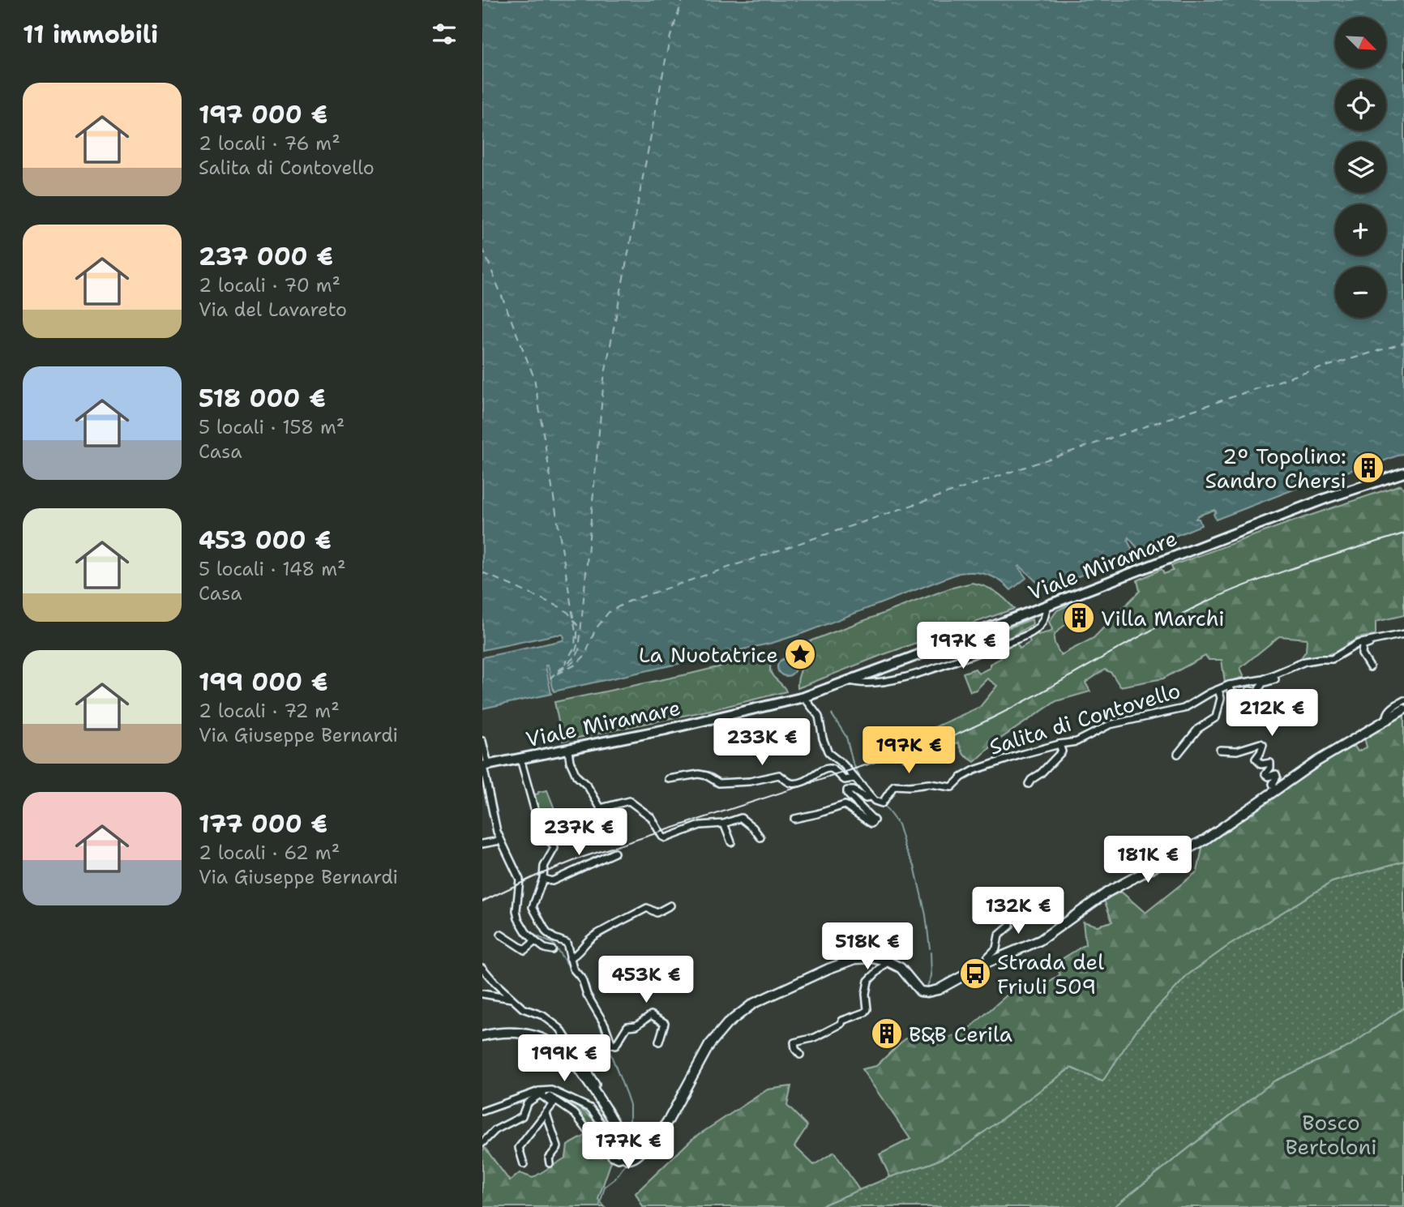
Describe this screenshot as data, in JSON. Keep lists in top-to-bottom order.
{
  "streets": {
    "main road": ["Viale Miramare"],
    "street": ["Salita di Contovello"]
  },
  "parks": ["Bosco Bertoloni"],
  "places": {
    "building": ["2º Topolino: Sandro Chersi", "Villa Marchi", "B&B Cerila"],
    "place": ["La Nuotatrice"],
    "bus stop": ["Strada del Friuli 509"]
  },
  "north": "bottom right",
  "page": {
    "heading": "11 immobili",
    "map_buttons": ["+", "−"],
    "list": [
      {
        "name": "197 000 €",
        "note": "2 locali · 76 m² · Salita di Contovello"
      },
      {
        "name": "237 000 €",
        "note": "2 locali · 70 m² · Via del Lavareto"
      },
      {
        "name": "518 000 €",
        "note": "5 locali · 158 m² · Casa"
      },
      {
        "name": "453 000 €",
        "note": "5 locali · 148 m² · Casa"
      },
      {
        "name": "199 000 €",
        "note": "2 locali · 72 m² · Via Giuseppe Bernardi"
      },
      {
        "name": "177 000 €",
        "note": "2 locali · 62 m² · Via Giuseppe Bernardi"
      }
    ],
    "price": [
      "197K €",
      "212K €",
      "233K €",
      "197K €",
      "237K €",
      "181K €",
      "132K €",
      "518K €",
      "453K €",
      "199K €",
      "177K €"
    ]
  }
}
